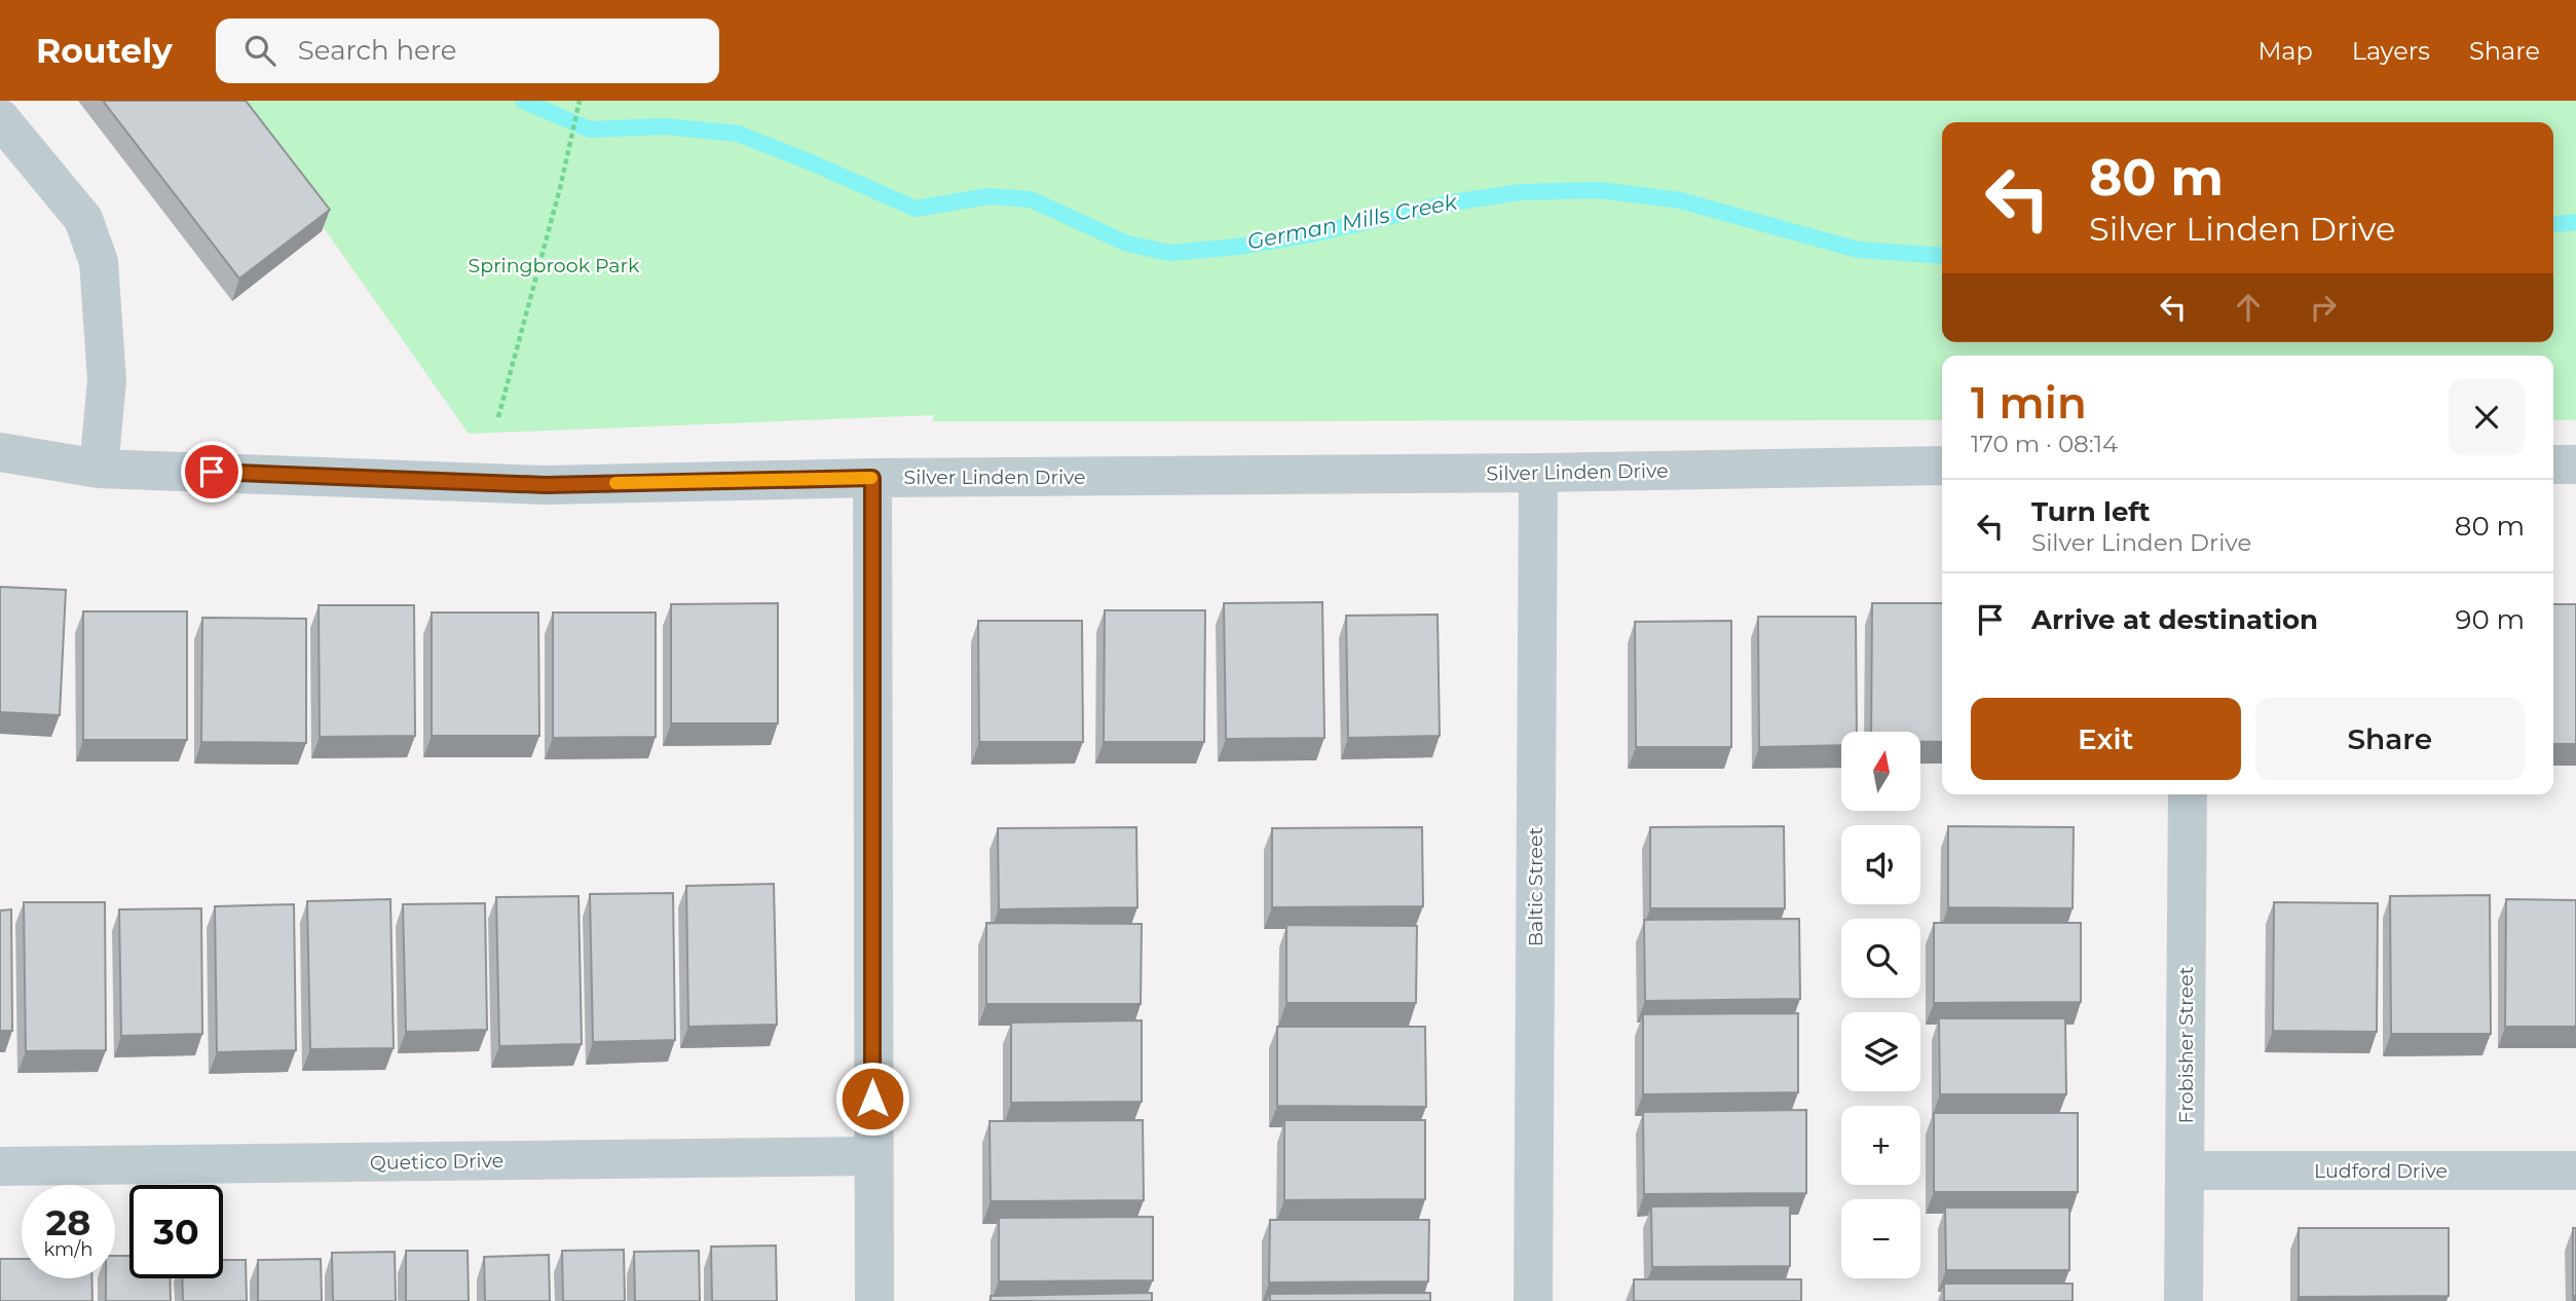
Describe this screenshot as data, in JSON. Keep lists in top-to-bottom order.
{
  "streets": {
    "street": [
      "Silver Linden Drive",
      "Baltic Street",
      "Frobisher Street",
      "Quetico Drive",
      "Ludford Drive"
    ]
  },
  "crossings": [
    ["Silver Linden Drive", "Baltic Street"],
    ["Frobisher Street", "Ludford Drive"]
  ],
  "water": ["German Mills Creek"],
  "parks": ["Springbrook Park"],
  "north": "top",
  "page": {
    "header": "Routely",
    "search": "Search here",
    "nav": ["Map", "Layers", "Share"],
    "turn": ["80 m", "Silver Linden Drive"],
    "heading": ["1 min", "170 m · 08:14"],
    "list": [
      {
        "name": "Turn left",
        "note": "Silver Linden Drive",
        "value": "80 m"
      },
      {
        "name": "Arrive at destination",
        "value": "90 m"
      }
    ],
    "buttons": ["Exit", "Share"],
    "map_buttons": ["+", "−"],
    "speed": "28 km/h",
    "limit": "30"
  }
}
